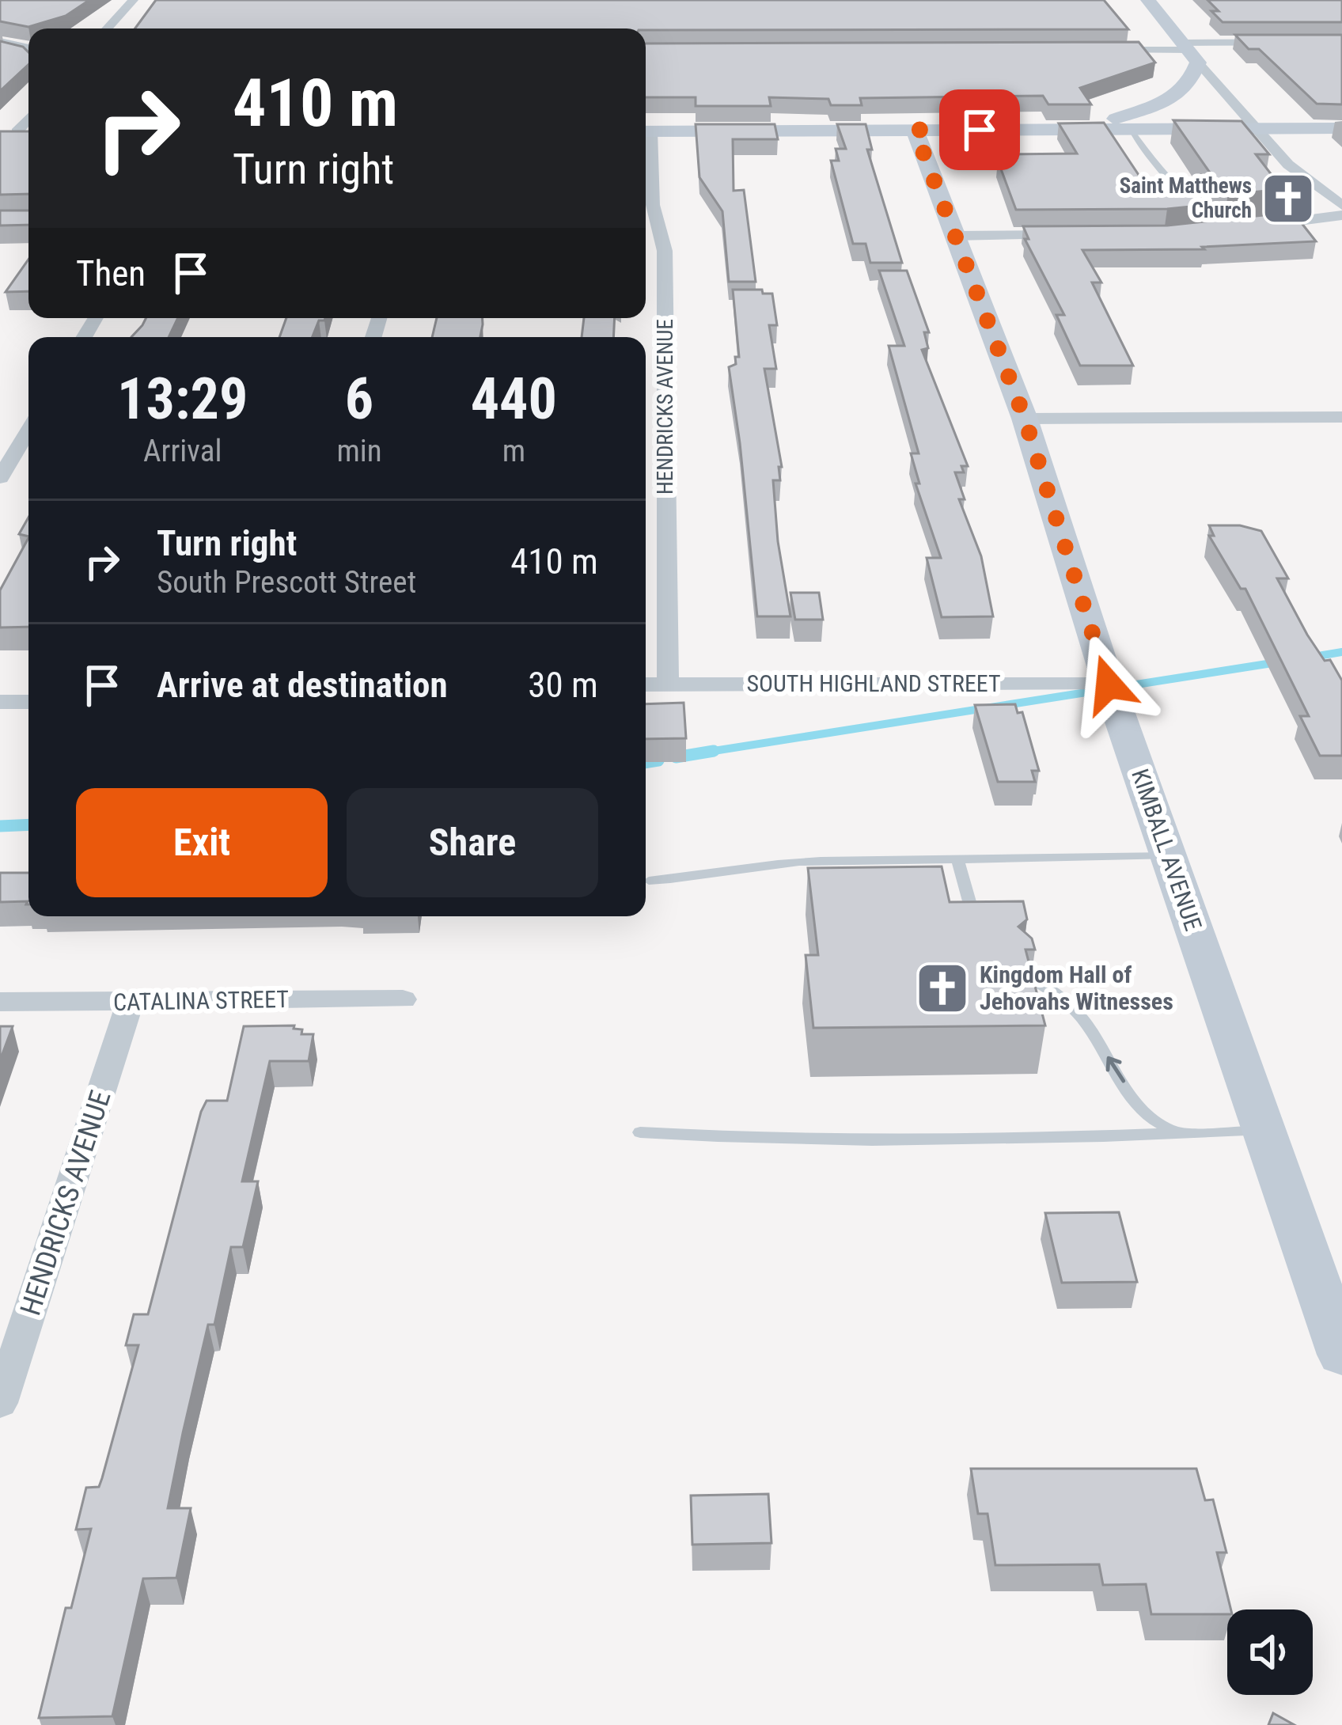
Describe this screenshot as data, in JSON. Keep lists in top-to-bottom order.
{
  "streets": {
    "main road": ["KIMBALL AVENUE"],
    "street": ["HENDRICKS AVENUE", "SOUTH HIGHLAND STREET", "CATALINA STREET"]
  },
  "crossings": [
    ["HENDRICKS AVENUE", "SOUTH HIGHLAND STREET"],
    ["HENDRICKS AVENUE", "CATALINA STREET"],
    ["SOUTH HIGHLAND STREET", "KIMBALL AVENUE"]
  ],
  "places": {
    "church": ["Saint Matthews Church", "Kingdom Hall of Jehovahs Witnesses"]
  },
  "page": {
    "turn": ["410 m", "Turn right"],
    "then": "Then",
    "eta": [
      "13:29",
      "Arrival",
      "6",
      "min",
      "440",
      "m"
    ],
    "list": [
      {
        "name": "Turn right",
        "note": "South Prescott Street",
        "value": "410 m"
      },
      {
        "name": "Arrive at destination",
        "value": "30 m"
      }
    ],
    "buttons": ["Exit", "Share"]
  }
}
